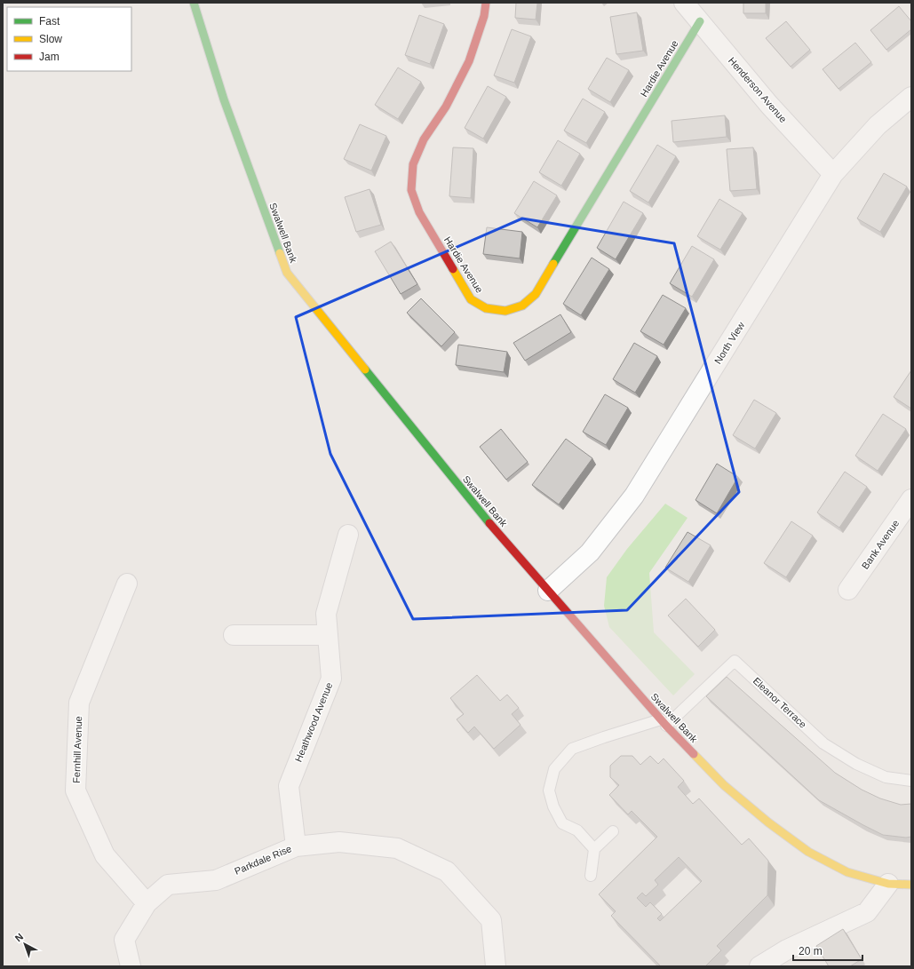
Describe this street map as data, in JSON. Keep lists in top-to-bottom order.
{
  "streets": {
    "main road": ["Hardie Avenue", "Swalwell Bank"],
    "street": [
      "Henderson Avenue",
      "North View",
      "Bank Avenue",
      "Heathwood Avenue",
      "Fernhill Avenue",
      "Parkdale Rise"
    ],
    "lane": ["Eleanor Terrace"]
  },
  "crossings": [
    ["Hardie Avenue", "Henderson Avenue"],
    ["Henderson Avenue", "North View"],
    ["Swalwell Bank", "North View"],
    ["Swalwell Bank", "Eleanor Terrace"],
    ["Heathwood Avenue", "Parkdale Rise"],
    ["Fernhill Avenue", "Parkdale Rise"]
  ],
  "legend": ["Fast", "Slow", "Jam"],
  "scale_bar": "20 m",
  "north": "top left"
}
